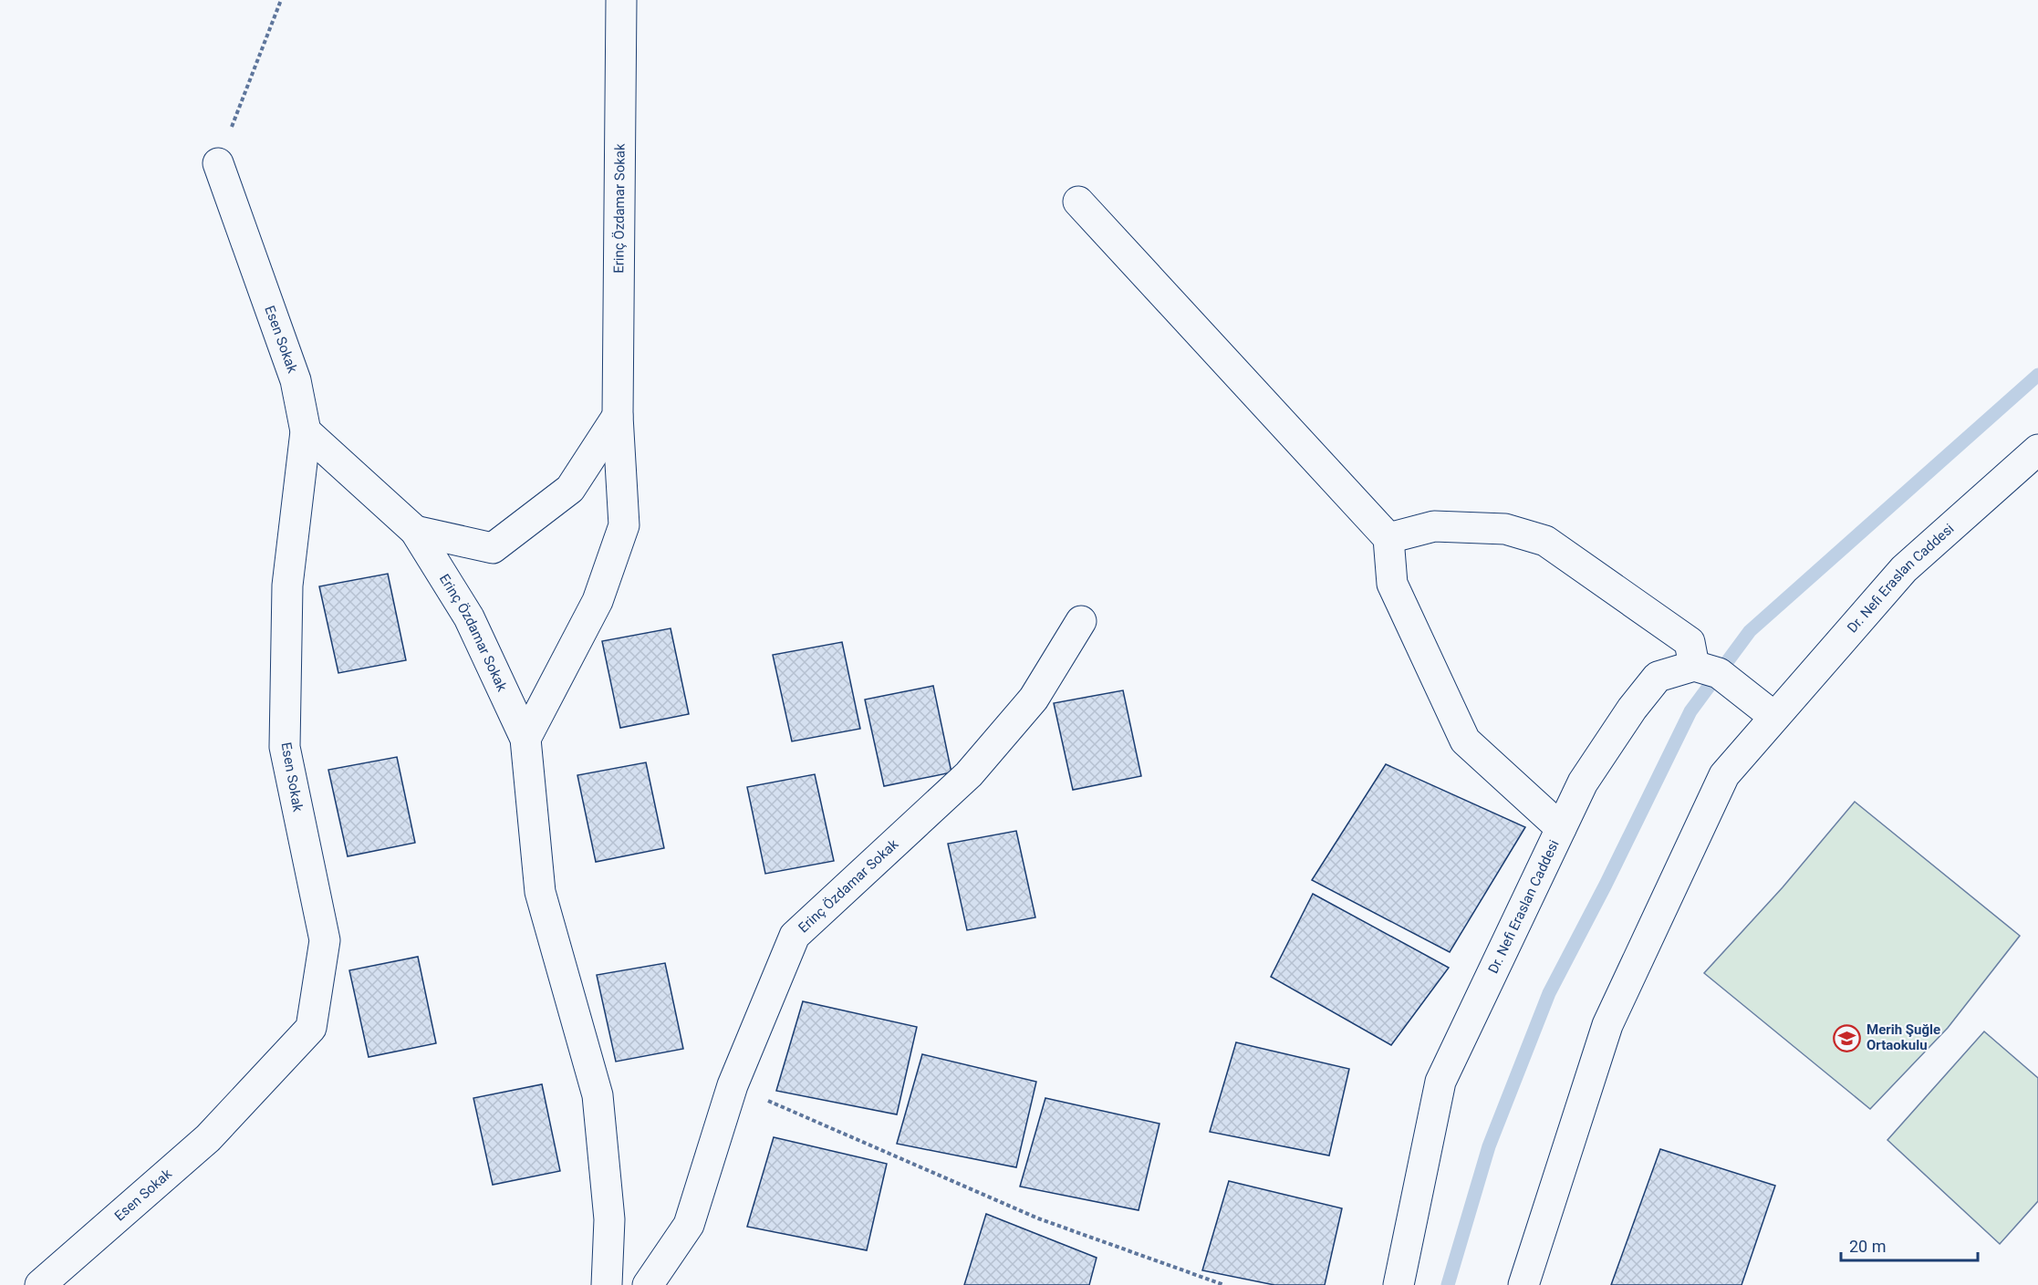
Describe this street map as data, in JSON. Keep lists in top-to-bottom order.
{
  "streets": {
    "street": ["Erinç Özdamar Sokak", "Esen Sokak", "Dr. Nefi Eraslan Caddesi"]
  },
  "crossings": [
    ["Erinç Özdamar Sokak", "Esen Sokak"]
  ],
  "places": {
    "school or university": ["Merih Şuğle Ortaokulu"]
  },
  "scale_bar": "20 m"
}
